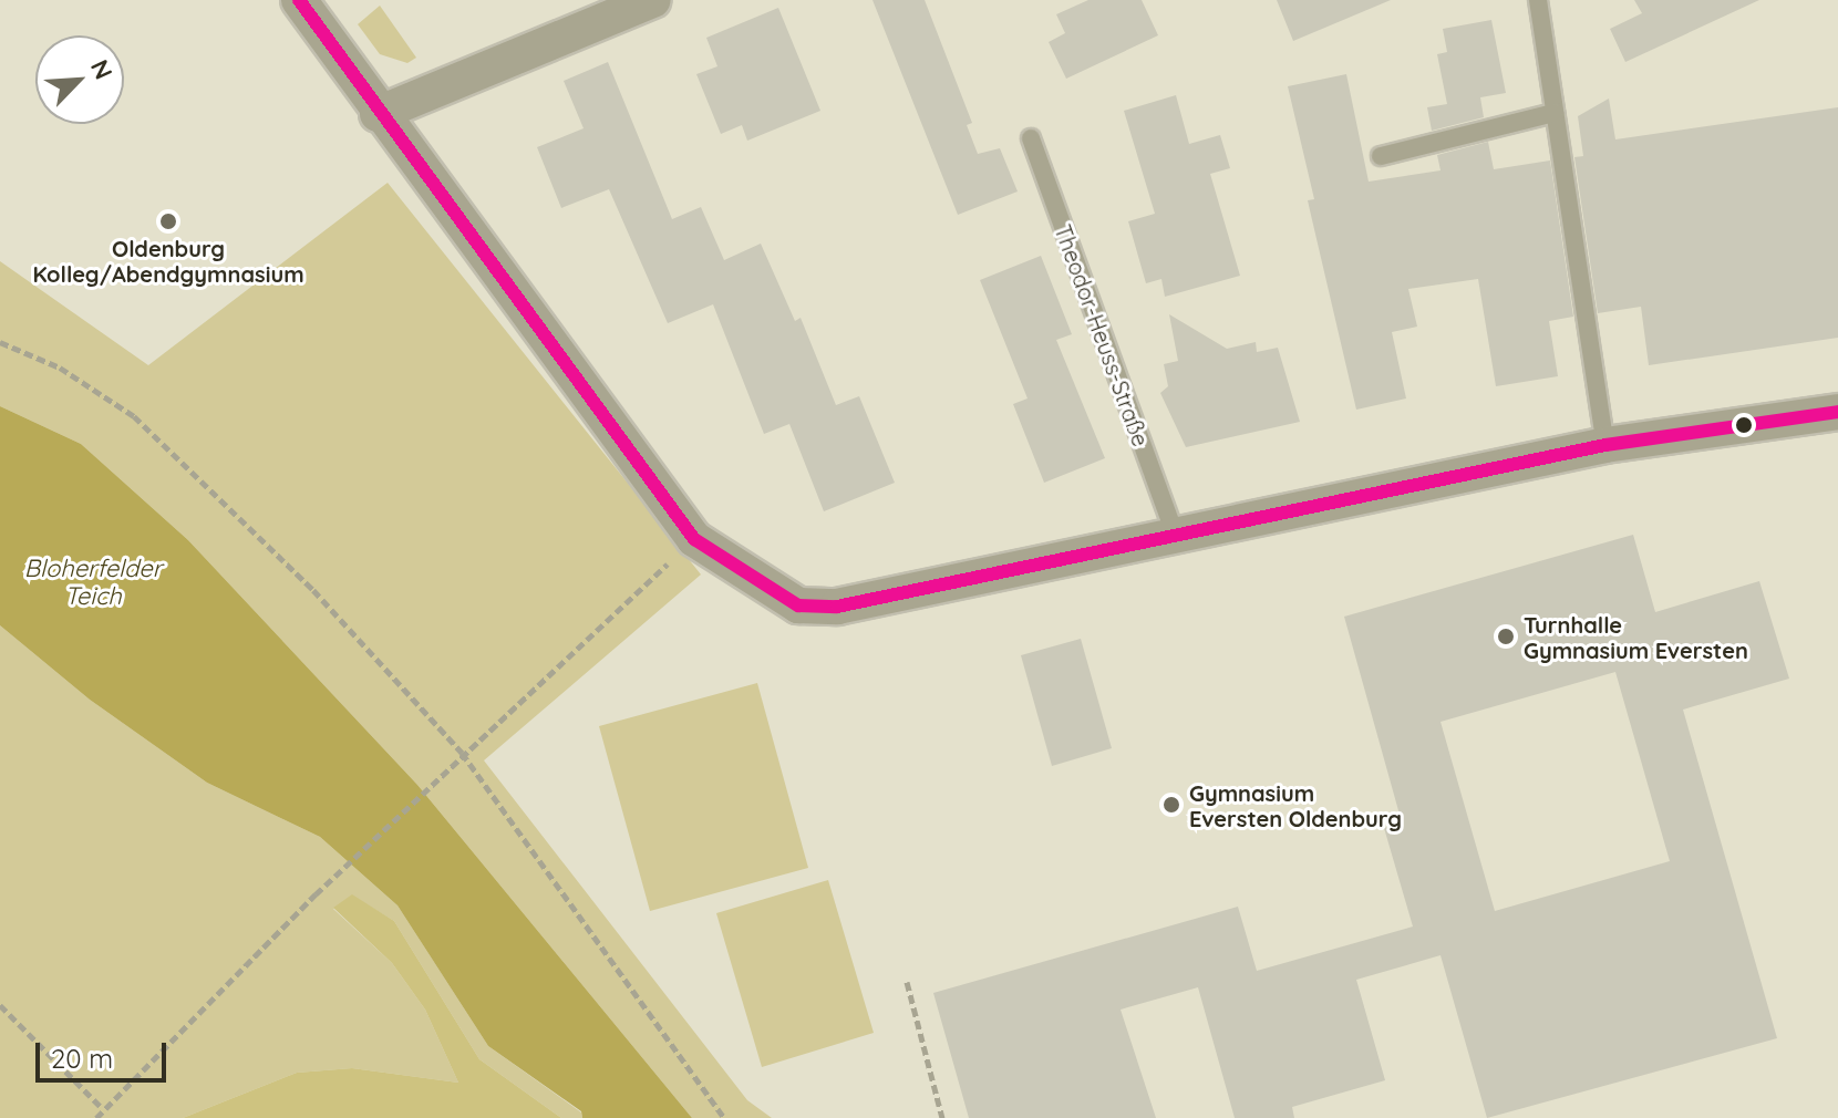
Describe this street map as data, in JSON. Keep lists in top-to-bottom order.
{
  "streets": {
    "lane": ["Theodor-Heuss-Straße"]
  },
  "water": ["Bloherfelder Teich"],
  "places": ["Oldenburg Kolleg/Abendgymnasium", "Turnhalle Gymnasium Eversten", "Gymnasium Eversten Oldenburg"],
  "scale_bar": "20 m",
  "north": "top right"
}
